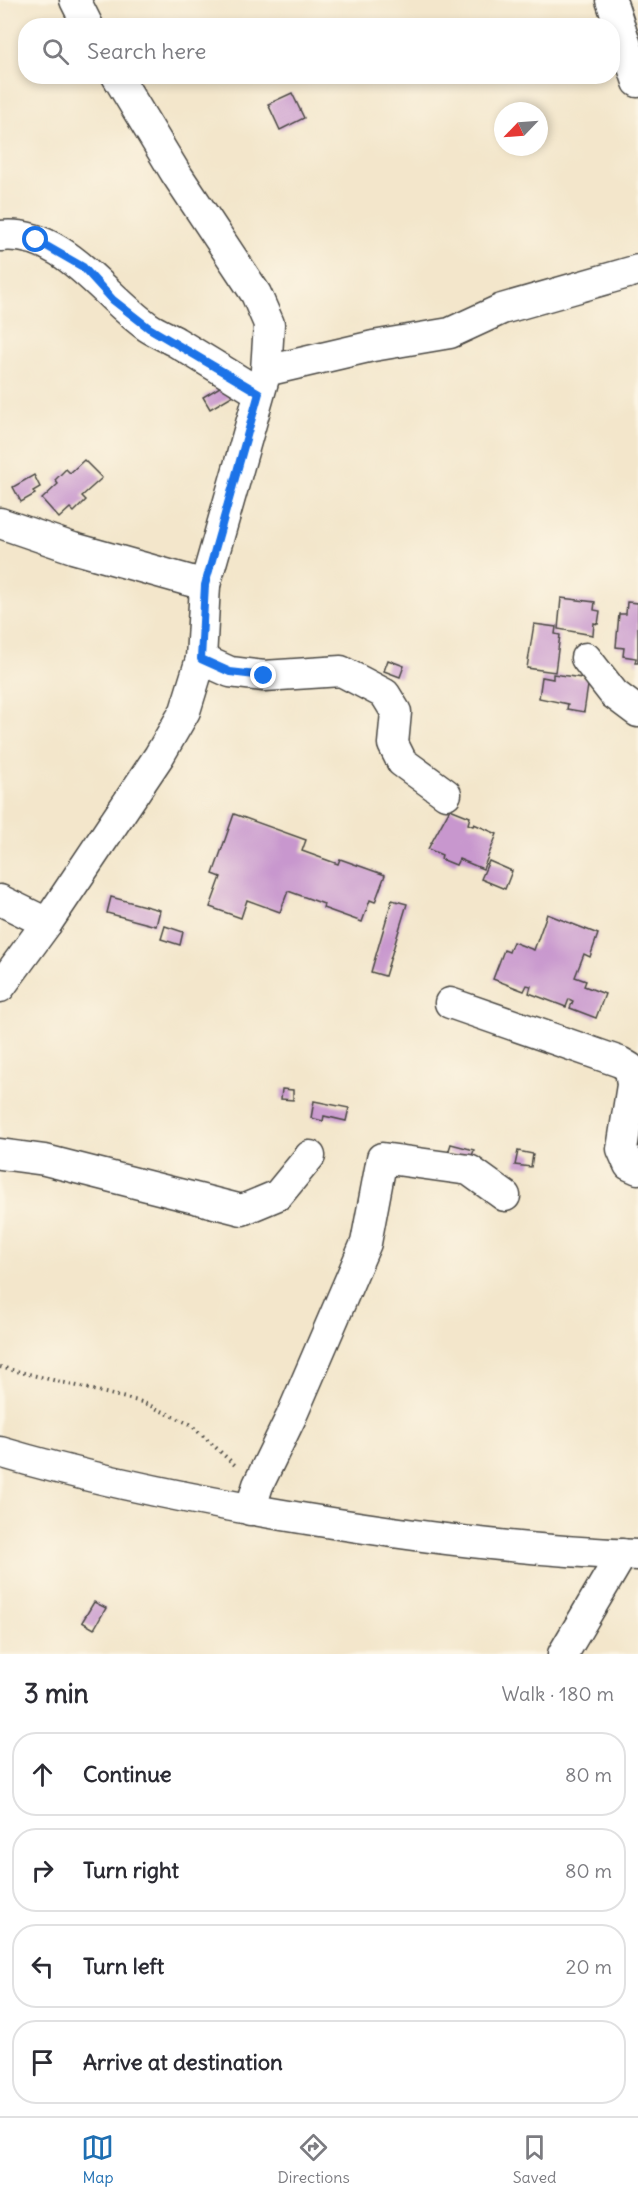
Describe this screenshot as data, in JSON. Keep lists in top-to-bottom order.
{
  "north": "bottom left",
  "page": {
    "search": "Search here",
    "heading": ["3 min", "Walk · 180 m"],
    "list": [
      ["Continue", "80 m"],
      ["Turn right", "80 m"],
      ["Turn left", "20 m"],
      "Arrive at destination"
    ],
    "nav": ["Map", "Directions", "Saved"]
  }
}
